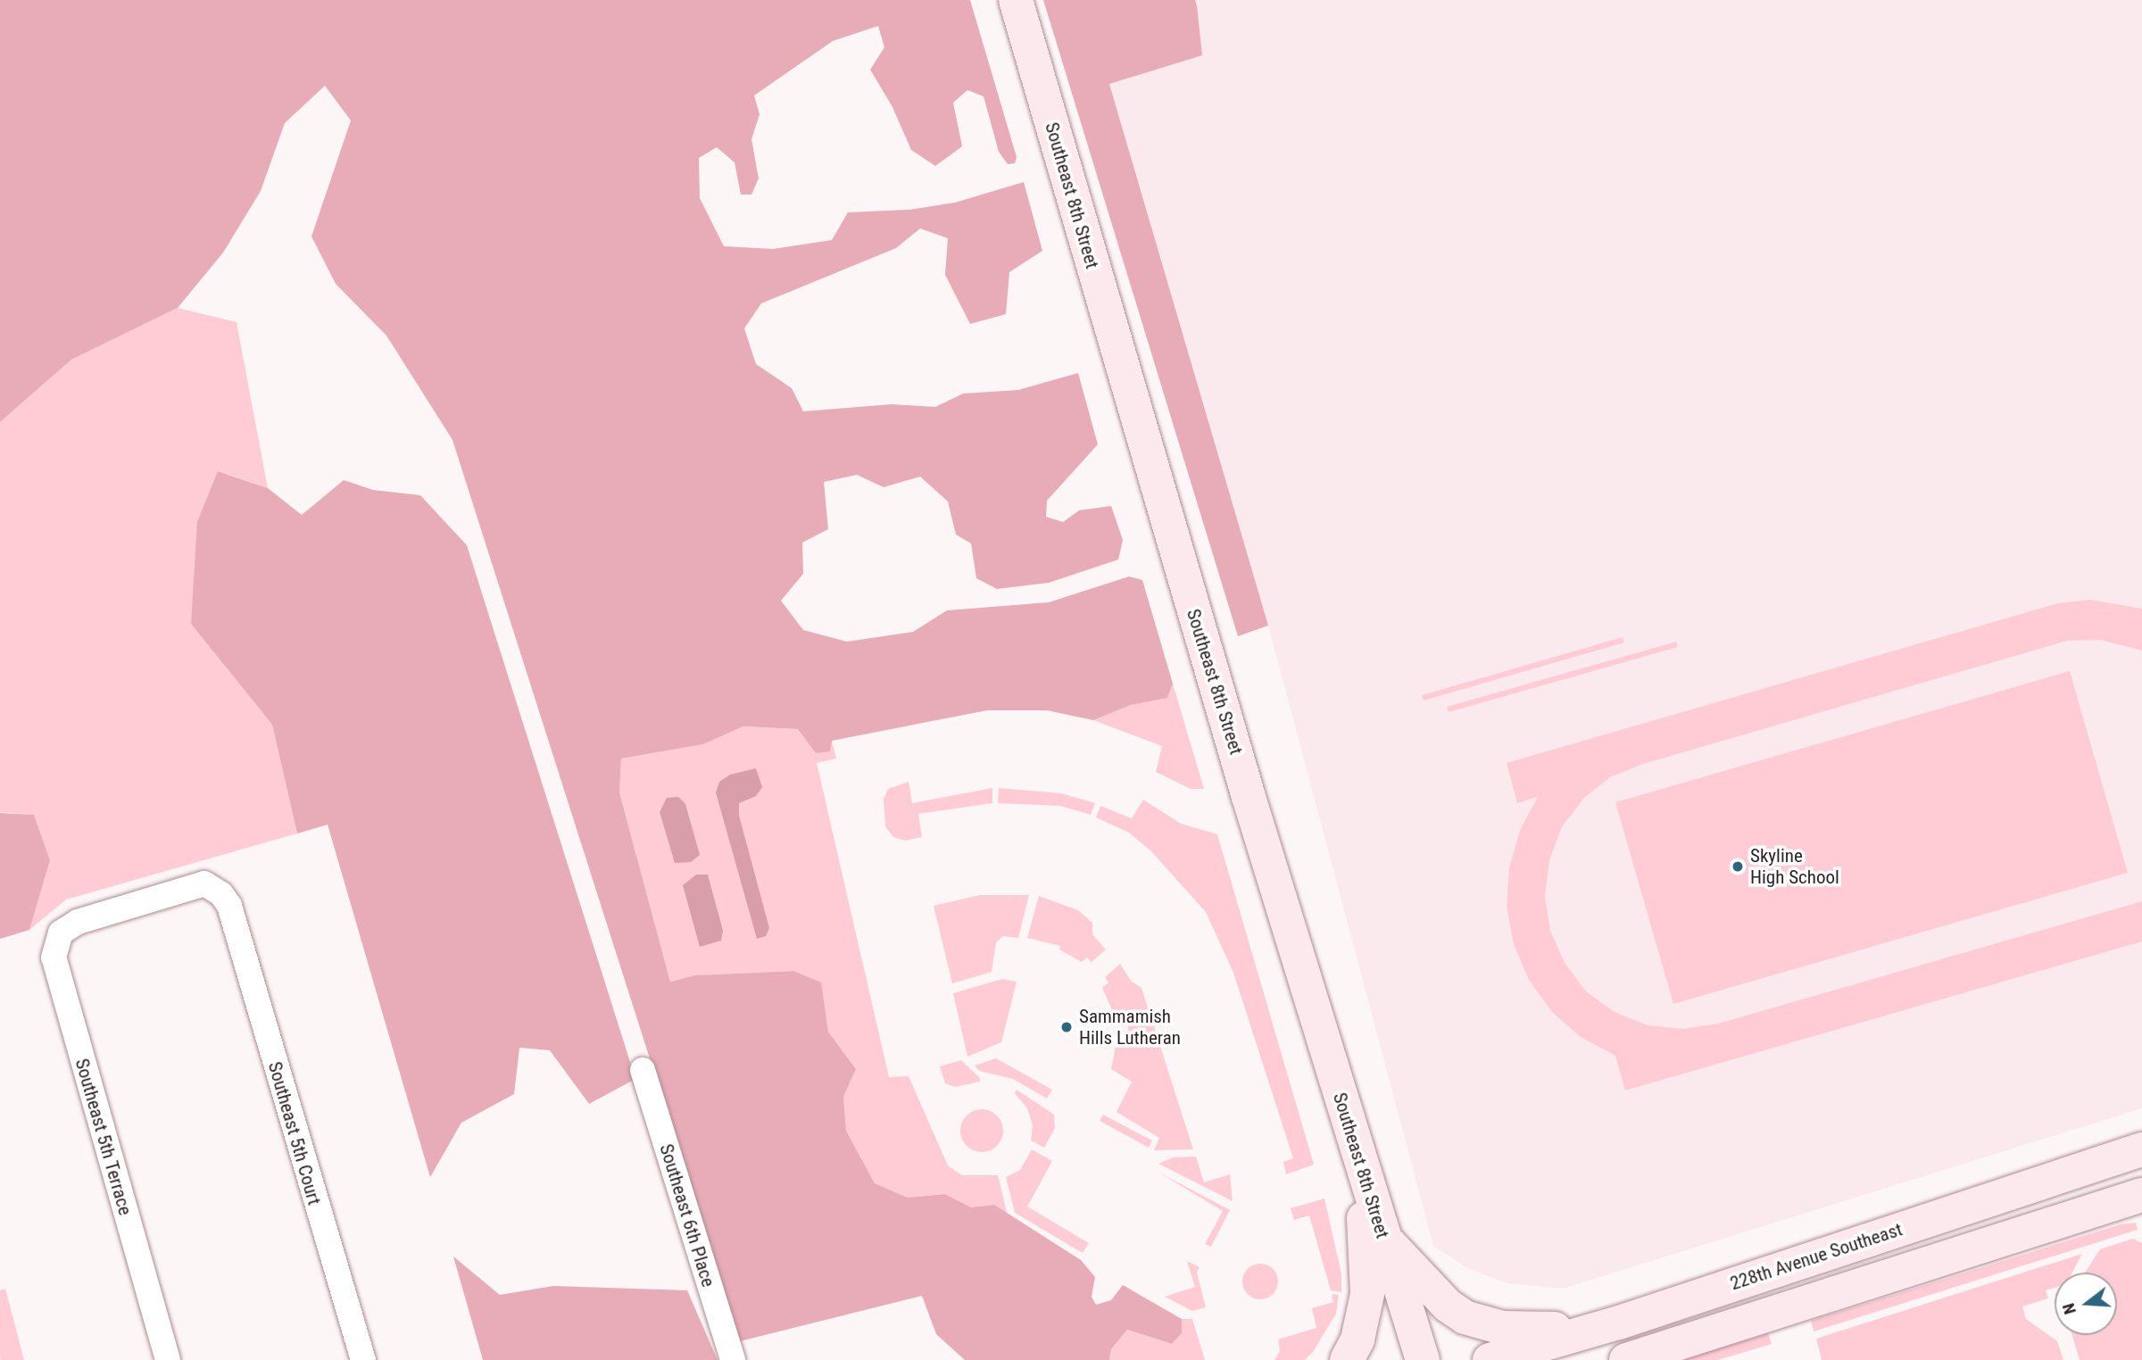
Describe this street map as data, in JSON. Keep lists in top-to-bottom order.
{
  "streets": {
    "main road": ["Southeast 8th Street", "228th Avenue Southeast"],
    "street": ["Southeast 5th Court", "Southeast 5th Terrace", "Southeast 6th Place"]
  },
  "crossings": [
    ["Southeast 5th Court", "Southeast 5th Terrace"]
  ],
  "places": ["Skyline High School", "Sammamish Hills Lutheran"],
  "north": "left"
}
